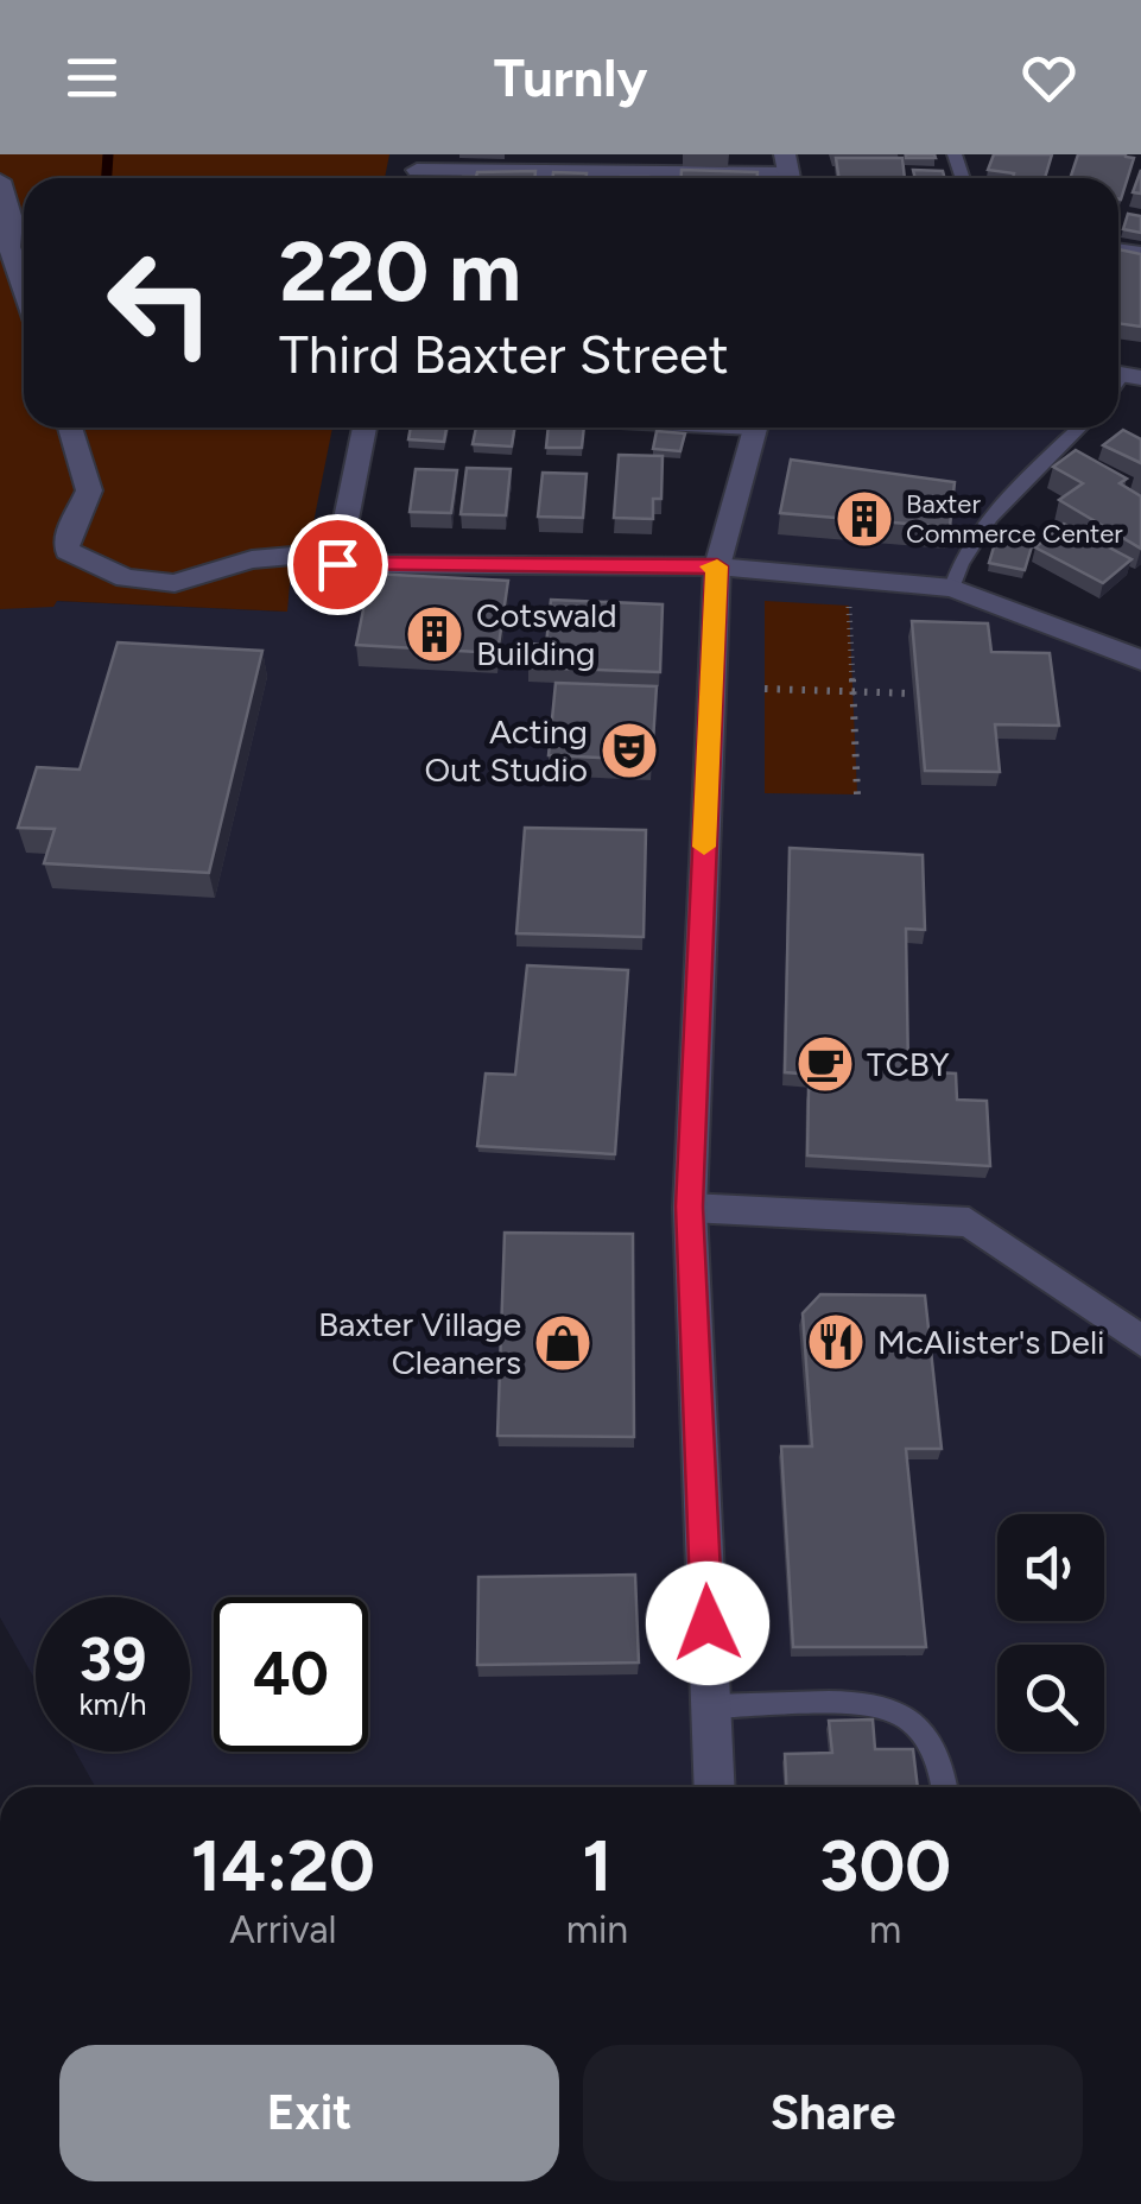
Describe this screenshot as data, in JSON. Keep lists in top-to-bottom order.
{
  "places": {
    "building": ["Baxter Commerce Center", "Cotswald Building"],
    "theatre": ["Acting Out Studio"],
    "cafe": ["TCBY"],
    "restaurant": ["McAlister's Deli"],
    "shop": ["Baxter Village Cleaners"]
  },
  "page": {
    "header": "Turnly",
    "turn": ["220 m", "Third Baxter Street"],
    "speed": "39 km/h",
    "limit": "40",
    "eta": [
      "14:20",
      "Arrival",
      "1",
      "min",
      "300",
      "m"
    ],
    "buttons": ["Exit", "Share"]
  }
}
